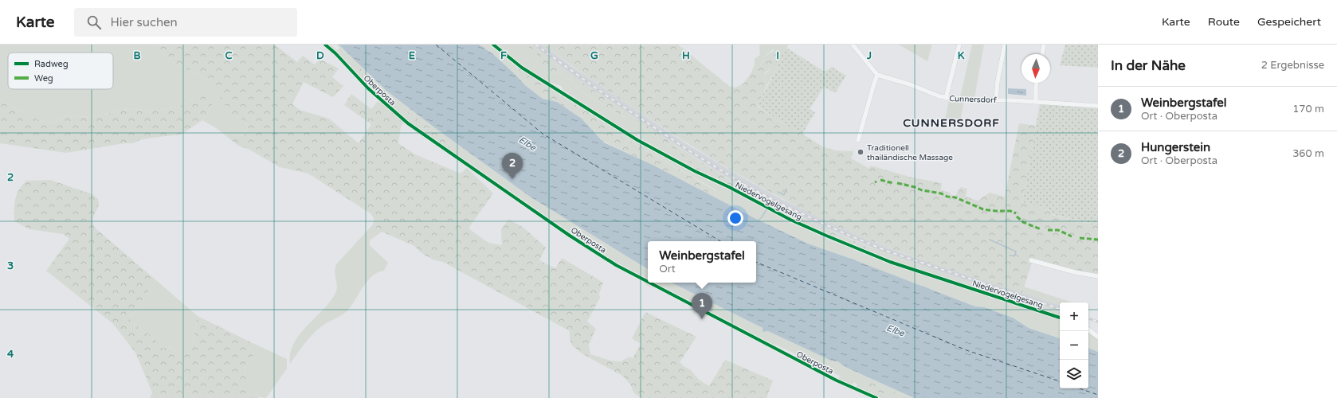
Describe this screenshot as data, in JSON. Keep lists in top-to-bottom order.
{
  "streets": {
    "street": ["Oberposta", "Cunnersdorf", "Niedervogelgesang"]
  },
  "districts": ["CUNNERSDORF"],
  "water": ["Elbe"],
  "places": ["Traditionell thailändische Massage"],
  "legend": ["Radweg", "Weg"],
  "north": "bottom",
  "page": {
    "header": "Karte",
    "search": "Hier suchen",
    "nav": ["Karte", "Route", "Gespeichert"],
    "heading": ["In der Nähe", "2 Ergebnisse"],
    "list": [
      {
        "mark": "1",
        "name": "Weinbergstafel",
        "note": "Ort · Oberposta",
        "value": "170 m"
      },
      {
        "mark": "2",
        "name": "Hungerstein",
        "note": "Ort · Oberposta",
        "value": "360 m"
      }
    ],
    "pins": ["2", "1"],
    "popup": ["Weinbergstafel", "Ort"],
    "map_buttons": ["+", "−"]
  },
  "grid": {
    "columns": [
      "B",
      "C",
      "D",
      "E",
      "F",
      "G",
      "H",
      "I",
      "J",
      "K"
    ],
    "rows": ["2", "3", "4"]
  }
}
